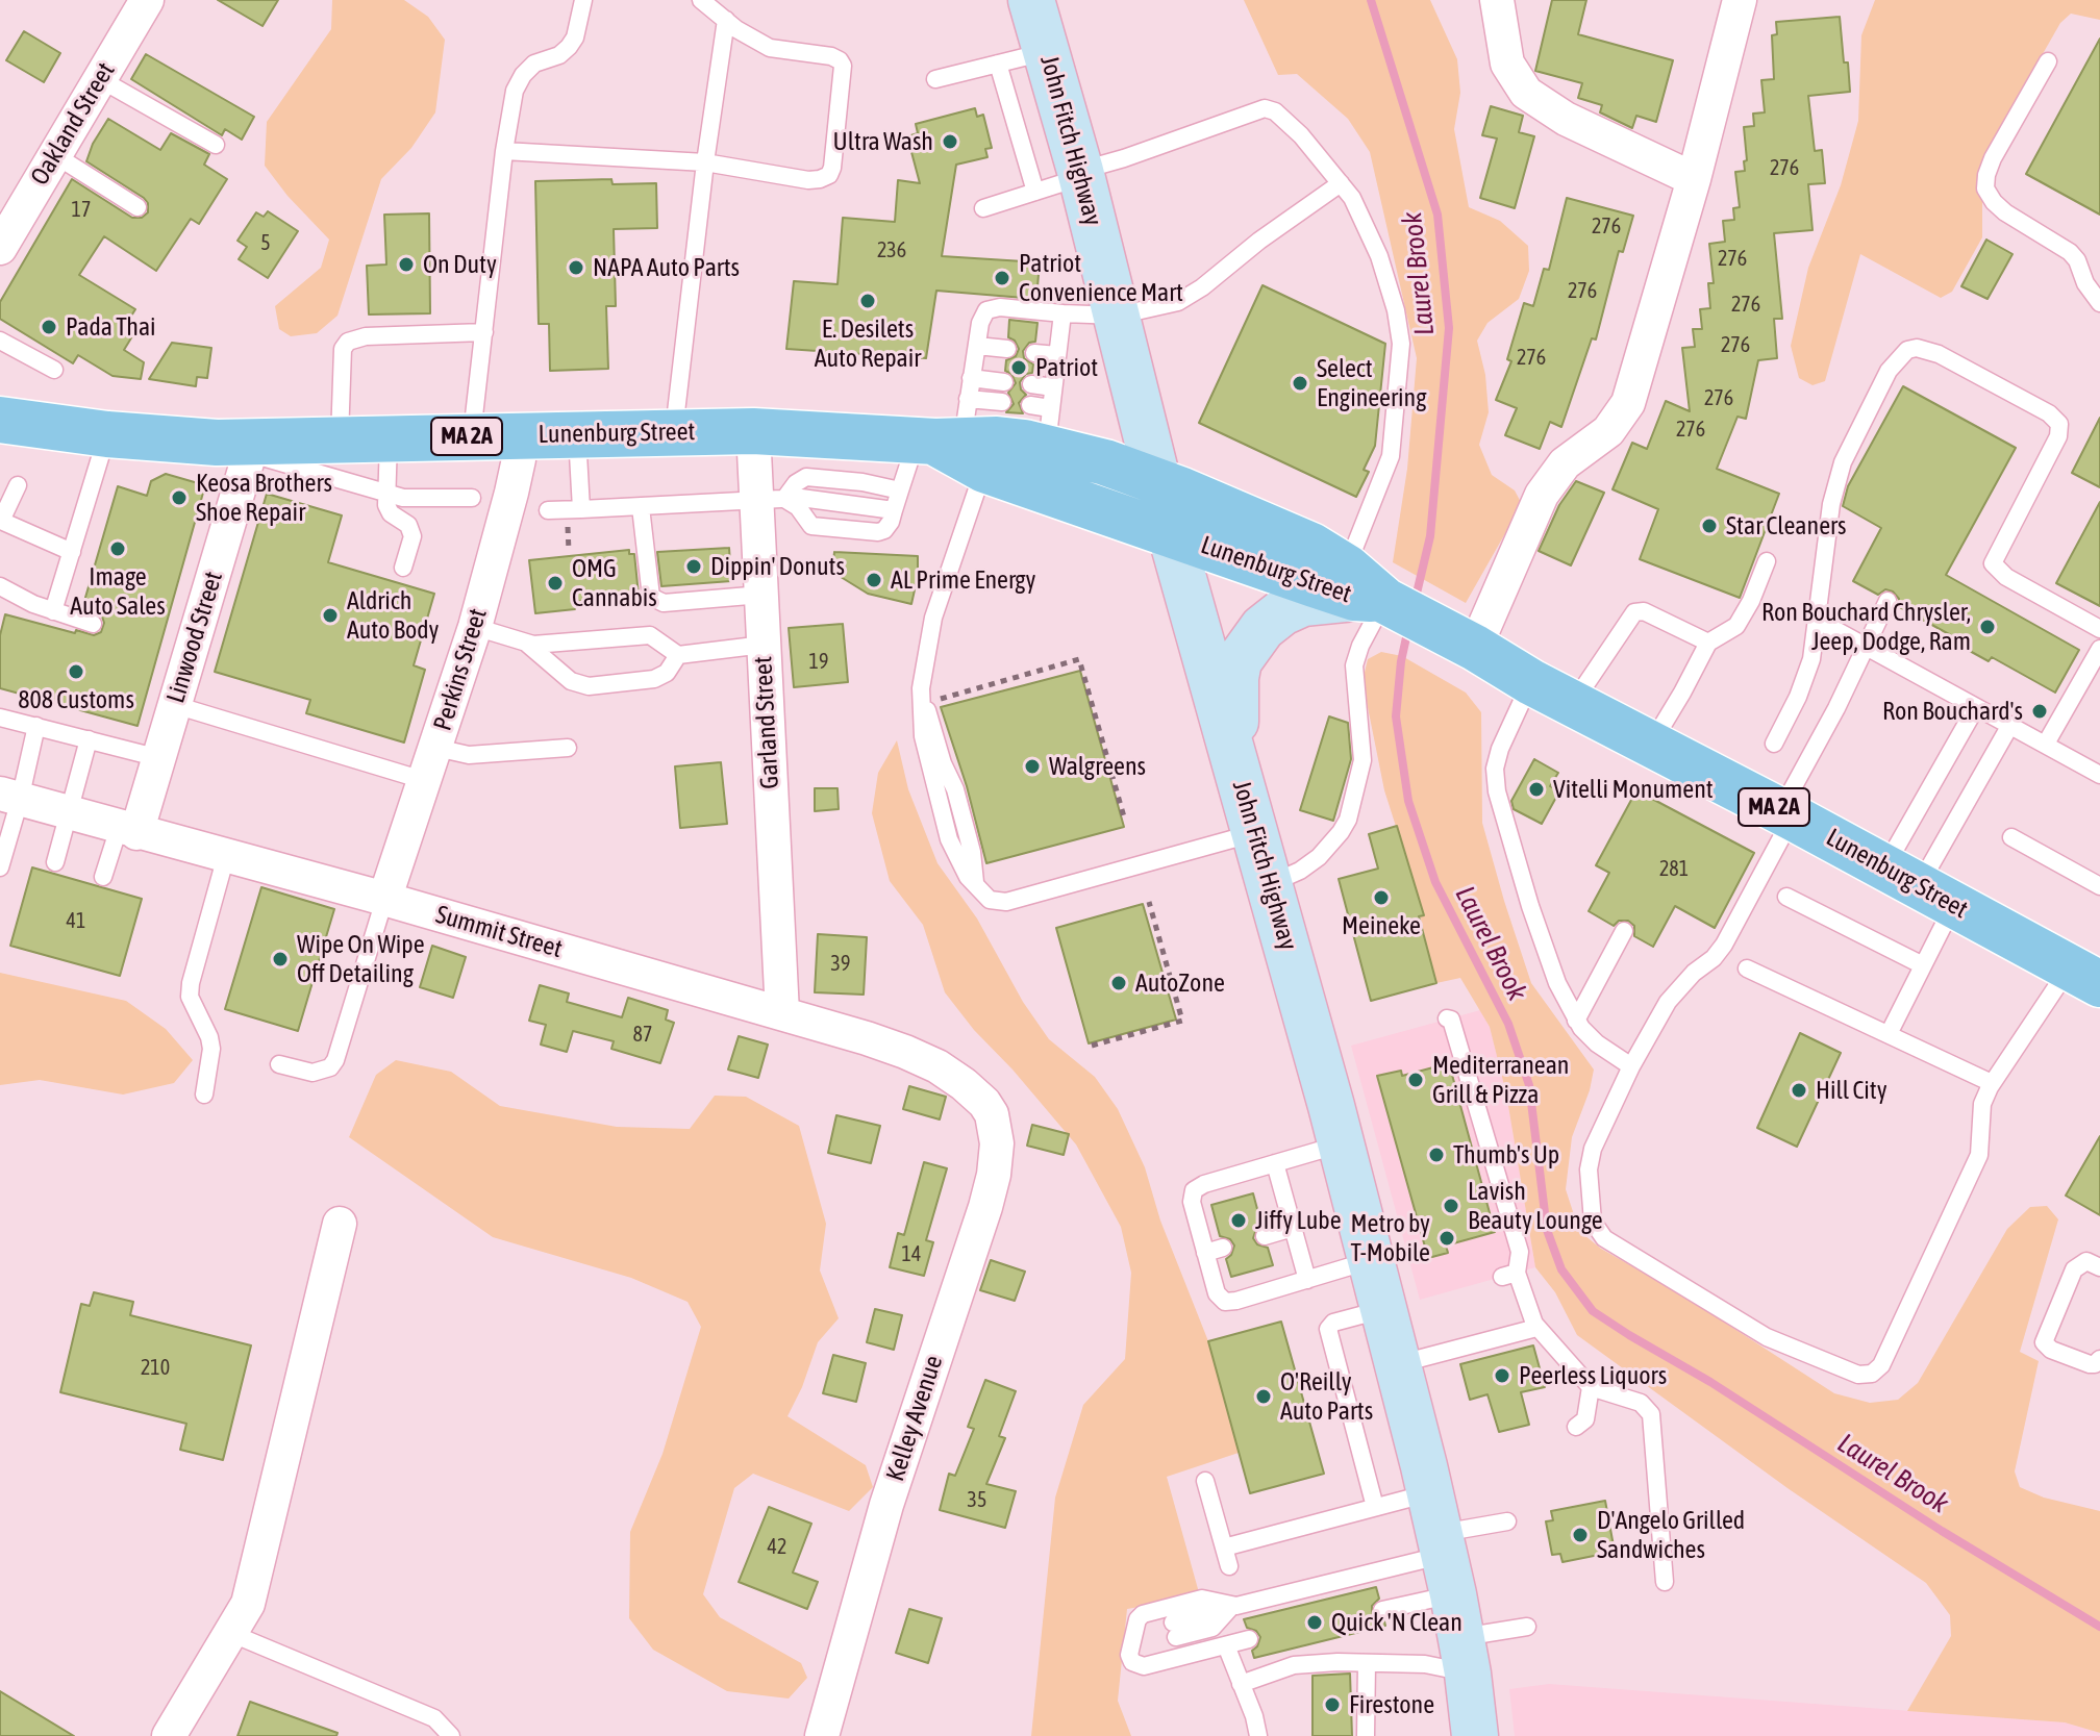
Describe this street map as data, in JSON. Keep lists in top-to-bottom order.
{
  "streets": {
    "main road": ["John Fitch Highway", "Lunenburg Street", "MA 2A"],
    "street": [
      "Oakland Street",
      "Linwood Street",
      "Perkins Street",
      "Garland Street",
      "Summit Street",
      "Kelley Avenue"
    ]
  },
  "crossings": [
    ["John Fitch Highway", "Lunenburg Street"],
    ["Lunenburg Street", "Linwood Street"],
    ["Lunenburg Street", "Perkins Street"],
    ["Lunenburg Street", "Garland Street"],
    ["Linwood Street", "Summit Street"],
    ["Perkins Street", "Summit Street"],
    ["Garland Street", "Summit Street"],
    ["Summit Street", "Kelley Avenue"]
  ],
  "water": ["Laurel Brook"],
  "places": [
    "Ultra Wash",
    "On Duty",
    "NAPA Auto Parts",
    "Patriot Convenience Mart",
    "E. Desilets Auto Repair",
    "Pada Thai",
    "Patriot",
    "Select Engineering",
    "Keosa Brothers Shoe Repair",
    "Star Cleaners",
    "Image Auto Sales",
    "Dippin' Donuts",
    "AL Prime Energy",
    "OMG Cannabis",
    "Aldrich Auto Body",
    "Ron Bouchard Chrysler, Jeep, Dodge, Ram",
    "808 Customs",
    "Ron Bouchard's",
    "Walgreens",
    "Vitelli Monument",
    "Meineke",
    "Wipe On Wipe Off Detailing",
    "AutoZone",
    "Mediterranean Grill & Pizza",
    "Hill City",
    "Thumb's Up",
    "Lavish Beauty Lounge",
    "Jiffy Lube",
    "Metro by T-Mobile",
    "Peerless Liquors",
    "O'Reilly Auto Parts",
    "D'Angelo Grilled Sandwiches",
    "Quick 'N Clean",
    "Firestone"
  ],
  "house_numbers": [
    "276",
    "17",
    "276",
    "5",
    "236",
    "276",
    "276",
    "276",
    "276",
    "276",
    "276",
    "276",
    "19",
    "281",
    "41",
    "39",
    "87",
    "14",
    "210",
    "35",
    "42"
  ]
}
